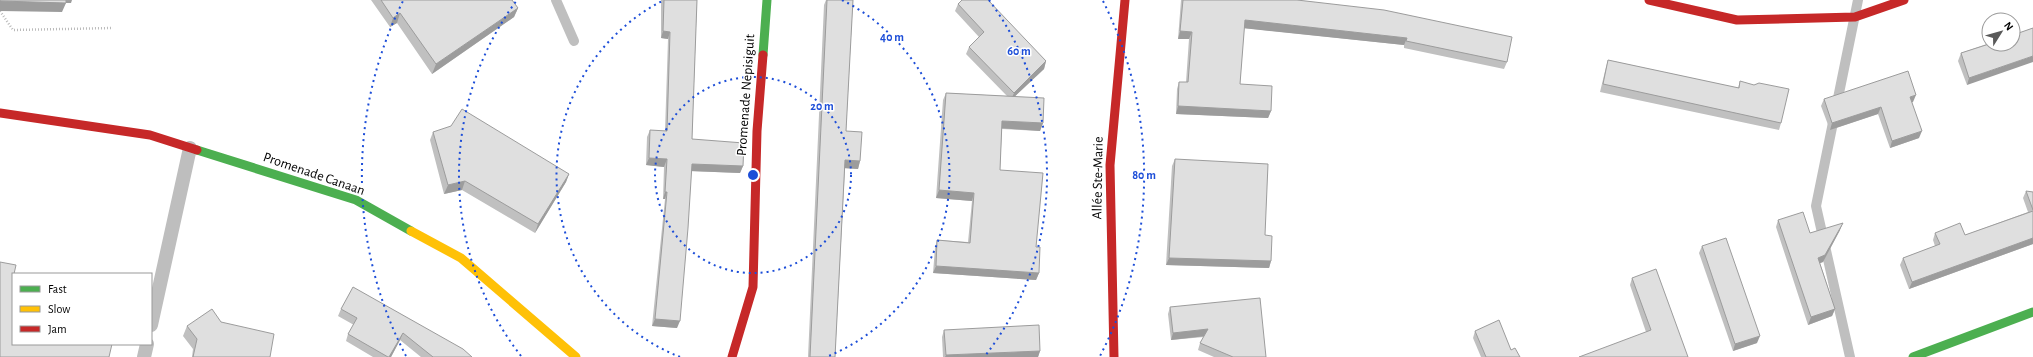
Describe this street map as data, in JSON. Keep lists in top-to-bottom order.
{
  "streets": {
    "street": ["Promenade Nepisiguit", "Promenade Canaan", "Allée Ste-Marie"]
  },
  "legend": ["Fast", "Slow", "Jam"],
  "north": "top right",
  "rings": [
    "40 m",
    "60 m",
    "20 m",
    "80 m"
  ]
}
